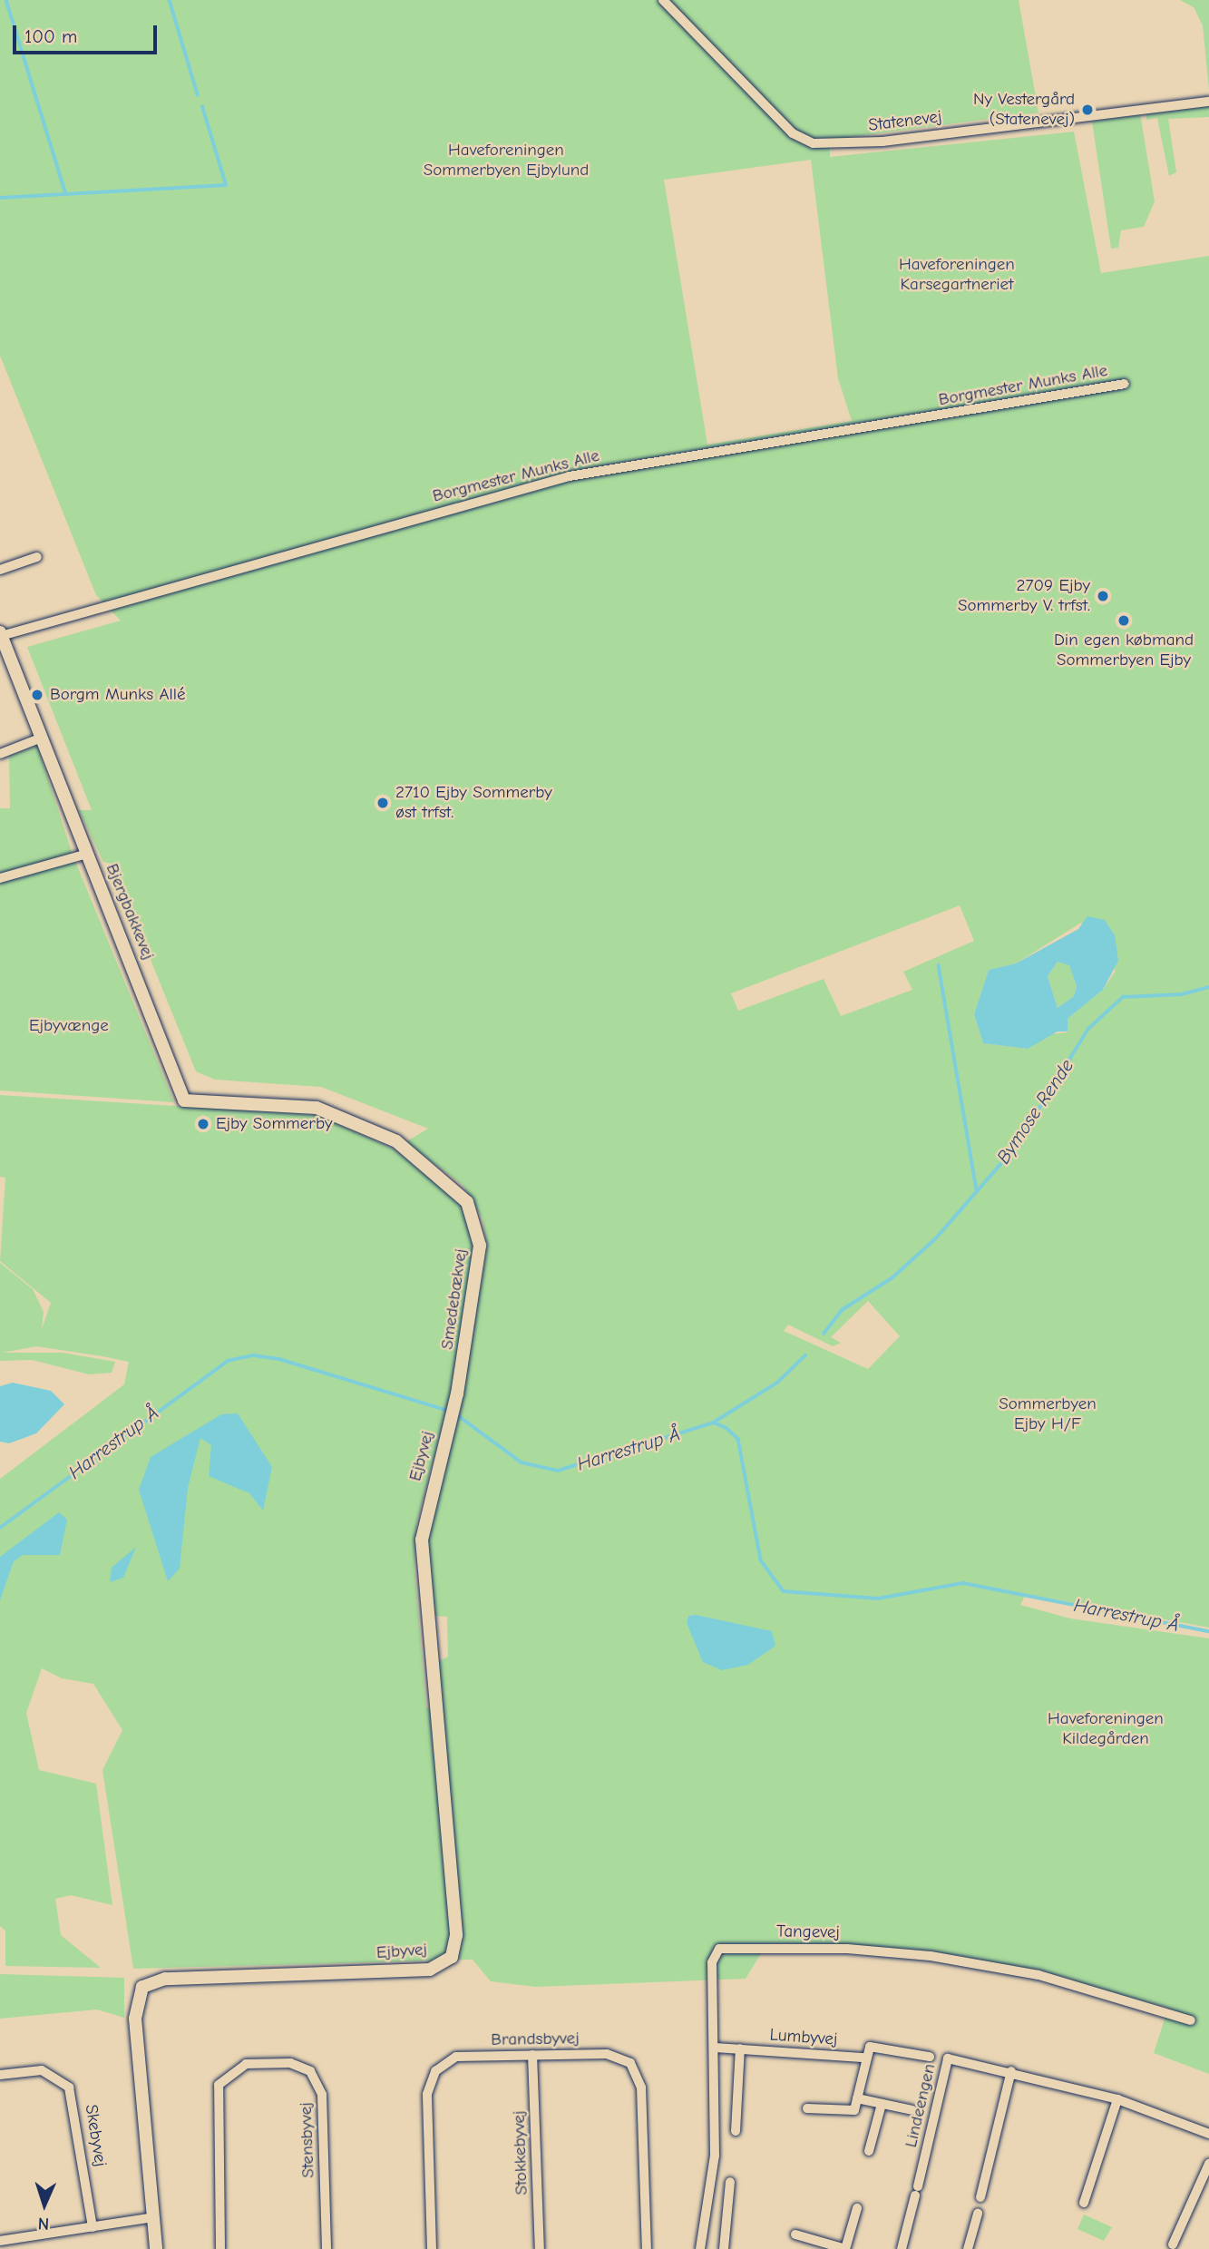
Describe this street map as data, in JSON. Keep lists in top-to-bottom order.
{
  "streets": {
    "street": [
      "Statenevej",
      "Borgmester Munks Alle",
      "Bjergbakkevej",
      "Smedebækvej",
      "Ejbyvej",
      "Tangevej",
      "Lumbyvej",
      "Brandsbyvej",
      "Lindeengen",
      "Skebyvej",
      "Stensbyvej",
      "Stokkebyvej"
    ]
  },
  "crossings": [
    ["Borgmester Munks Alle", "Bjergbakkevej"],
    ["Bjergbakkevej", "Smedebækvej"],
    ["Smedebækvej", "Ejbyvej"],
    ["Tangevej", "Lumbyvej"],
    ["Brandsbyvej", "Stokkebyvej"]
  ],
  "water": ["Bymose Rende", "Harrestrup Å"],
  "parks": [
    "Haveforeningen Sommerbyen Ejbylund",
    "Haveforeningen Karsegartneriet",
    "Ejbyvænge",
    "Sommerbyen Ejby H/F",
    "Haveforeningen Kildegården"
  ],
  "places": [
    "Ny Vestergård (Statenevej)",
    "2709 Ejby Sommerby V. trfst.",
    "Din egen købmand Sommerbyen Ejby",
    "Borgm Munks Allé",
    "2710 Ejby Sommerby øst trfst.",
    "Ejby Sommerby"
  ],
  "scale_bar": "100 m",
  "north": "bottom"
}
